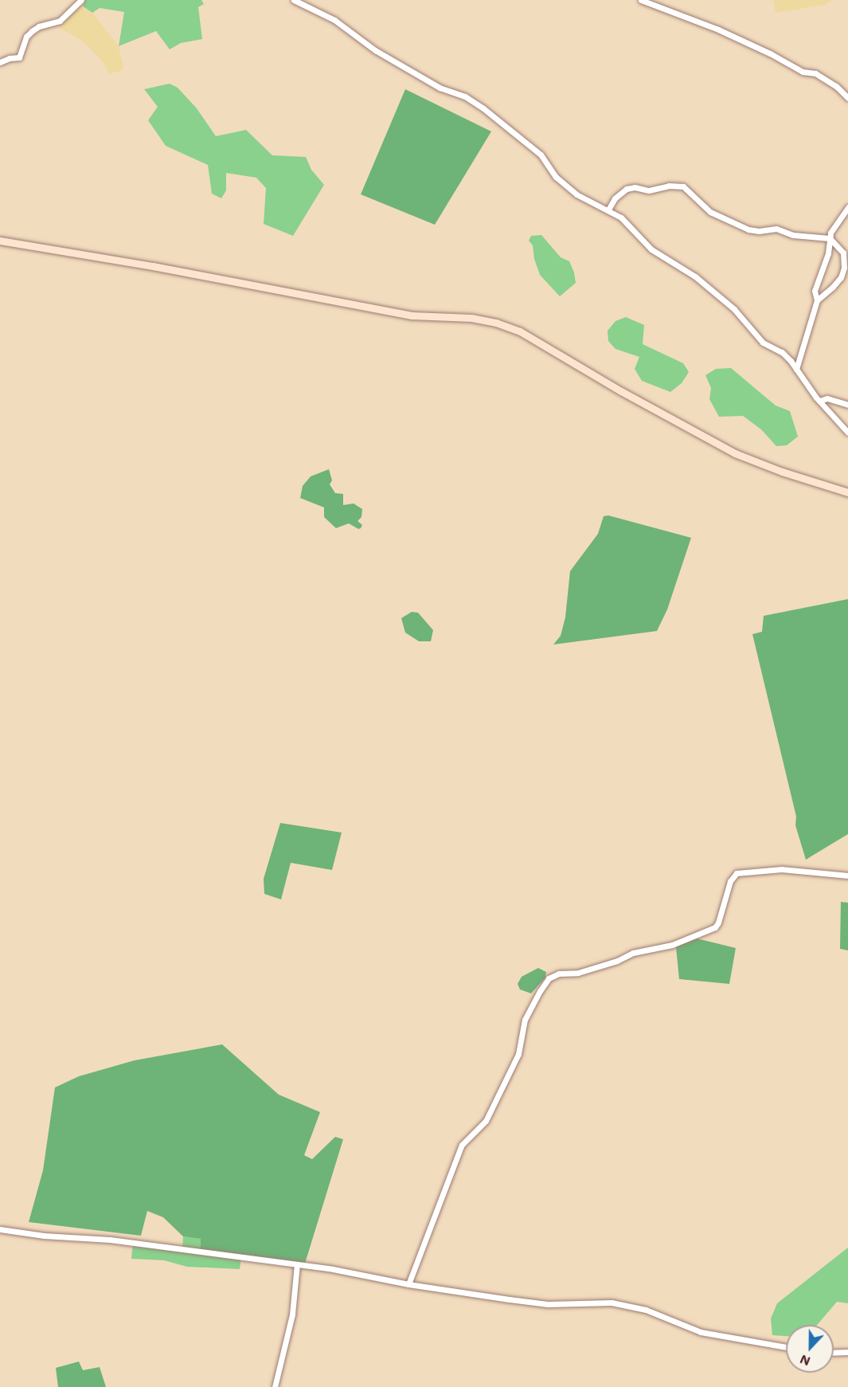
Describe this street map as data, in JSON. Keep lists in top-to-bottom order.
{
  "north": "bottom"
}
